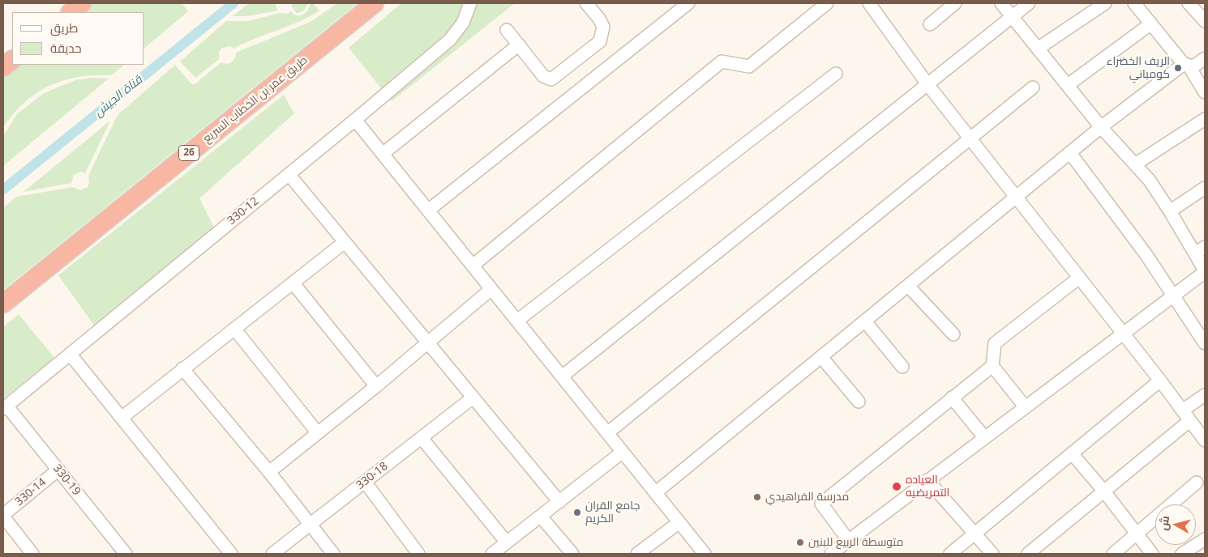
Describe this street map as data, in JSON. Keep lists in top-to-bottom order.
{
  "streets": {
    "highway": ["طريق عمر بن الخطاب السريع", "26"],
    "street": [
      "330-12",
      "330-18",
      "330-19",
      "330-14"
    ]
  },
  "crossings": [
    ["330-12", "330-19"],
    ["330-19", "330-14"]
  ],
  "water": ["قناة الجيش"],
  "places": [
    "الريف الخضراء كومباني",
    "العياده التمريضيه",
    "مدرسة الفراهيدي",
    "جامع القران الكريم",
    "متوسطة الربيع للبنين"
  ],
  "legend": ["طريق", "حديقة"],
  "north": "left"
}
